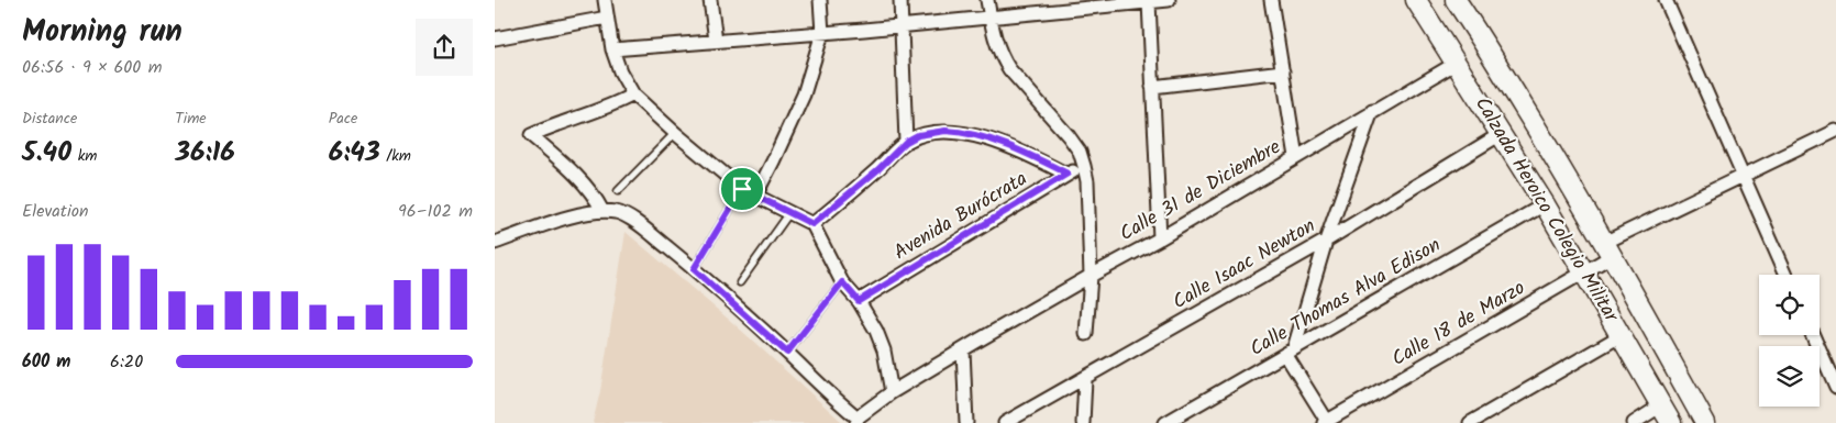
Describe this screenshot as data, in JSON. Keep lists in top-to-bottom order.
{
  "streets": {
    "main road": ["Calzada Heroico Colegio Militar"],
    "street": [
      "Calle 31 de Diciembre",
      "Avenida Burócrata",
      "Calle Isaac Newton",
      "Calle Thomas Alva Edison",
      "Calle 18 de Marzo"
    ]
  },
  "crossings": [
    ["Calle 31 de Diciembre", "Calzada Heroico Colegio Militar"],
    ["Calzada Heroico Colegio Militar", "Calle Isaac Newton"],
    ["Calzada Heroico Colegio Militar", "Calle Thomas Alva Edison"],
    ["Calzada Heroico Colegio Militar", "Calle 18 de Marzo"]
  ],
  "page": {
    "heading": ["Morning run", "06:56 · 9 × 600 m"],
    "stats": [
      ["Distance", "5.40 km"],
      ["Time", "36:16"],
      ["Pace", "6:43 /km"]
    ],
    "chart": ["Elevation", "96–102 m"],
    "list": [
      {
        "name": "600 m",
        "note": "6:20"
      }
    ]
  }
}
